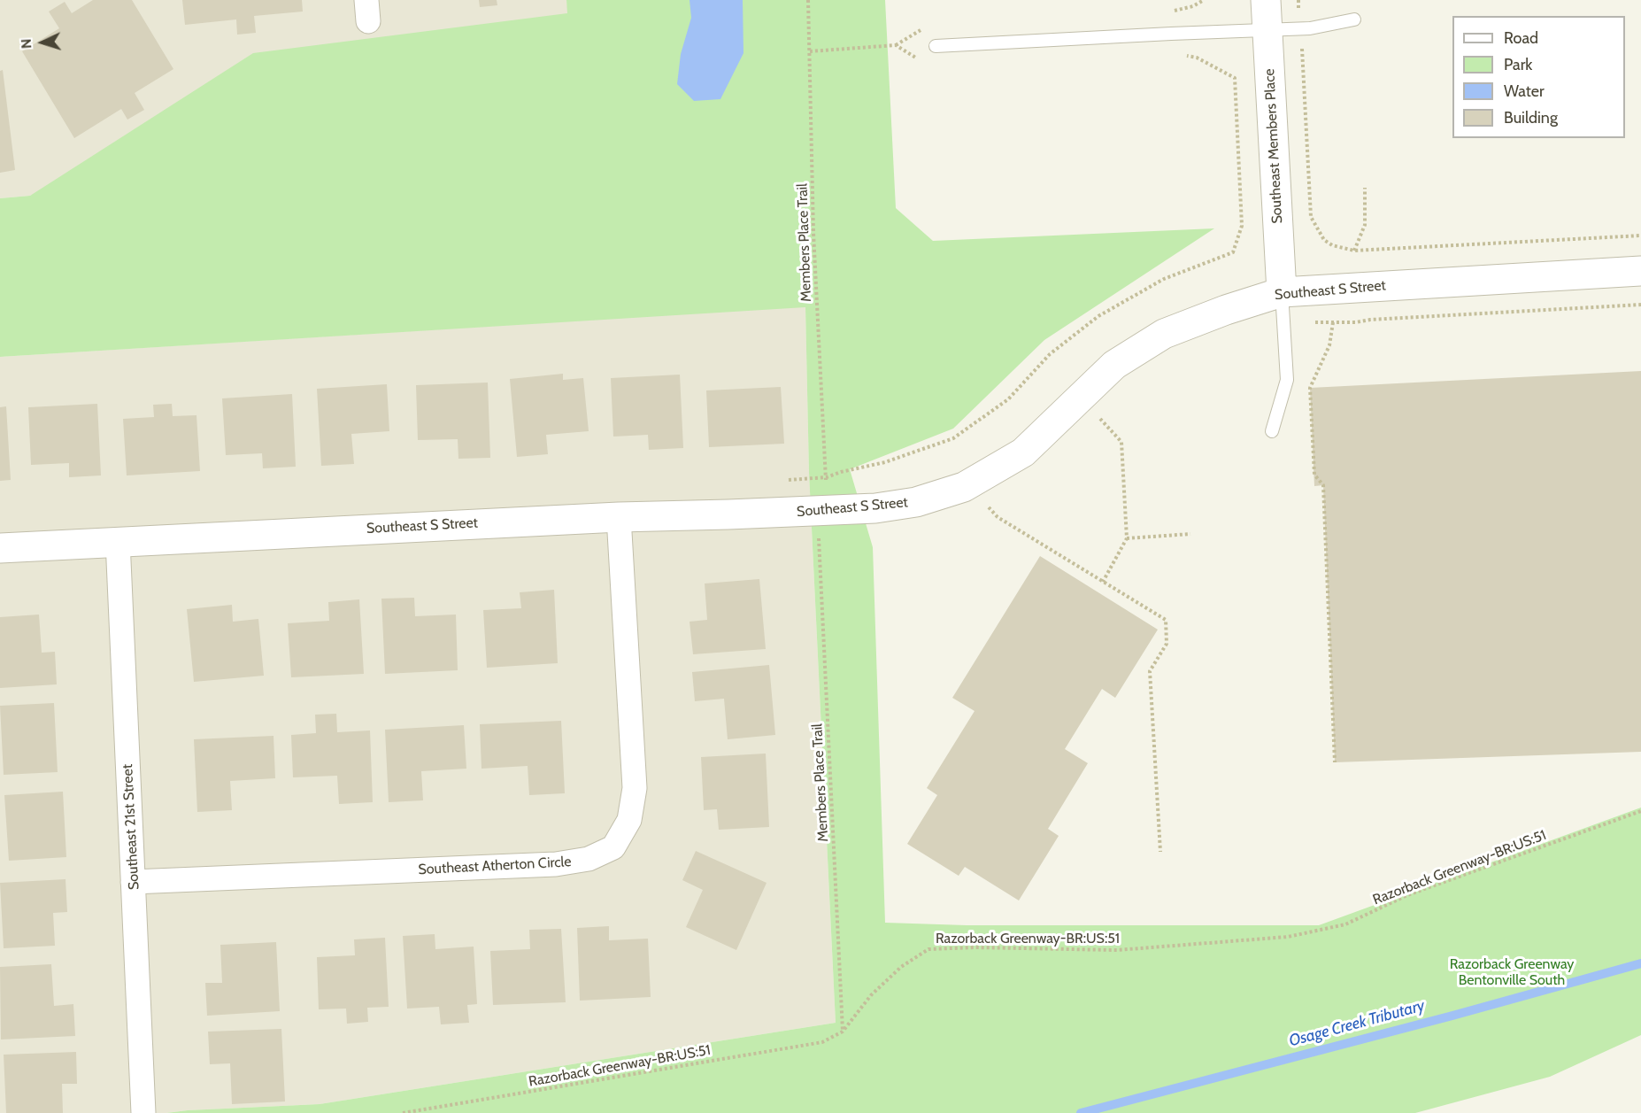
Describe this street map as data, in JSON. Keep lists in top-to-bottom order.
{
  "streets": {
    "street": [
      "Southeast Members Place",
      "Southeast S Street",
      "Southeast 21st Street",
      "Southeast Atherton Circle"
    ],
    "path": ["Members Place Trail", "Razorback Greenway-BR:US:51"]
  },
  "crossings": [
    ["Southeast Members Place", "Southeast S Street"],
    ["Members Place Trail", "Razorback Greenway-BR:US:51"],
    ["Southeast S Street", "Southeast 21st Street"],
    ["Southeast S Street", "Southeast Atherton Circle"],
    ["Southeast 21st Street", "Southeast Atherton Circle"]
  ],
  "water": ["Osage Creek Tributary"],
  "parks": ["Razorback Greenway Bentonville South"],
  "legend": [
    "Road",
    "Park",
    "Water",
    "Building"
  ],
  "north": "left"
}
